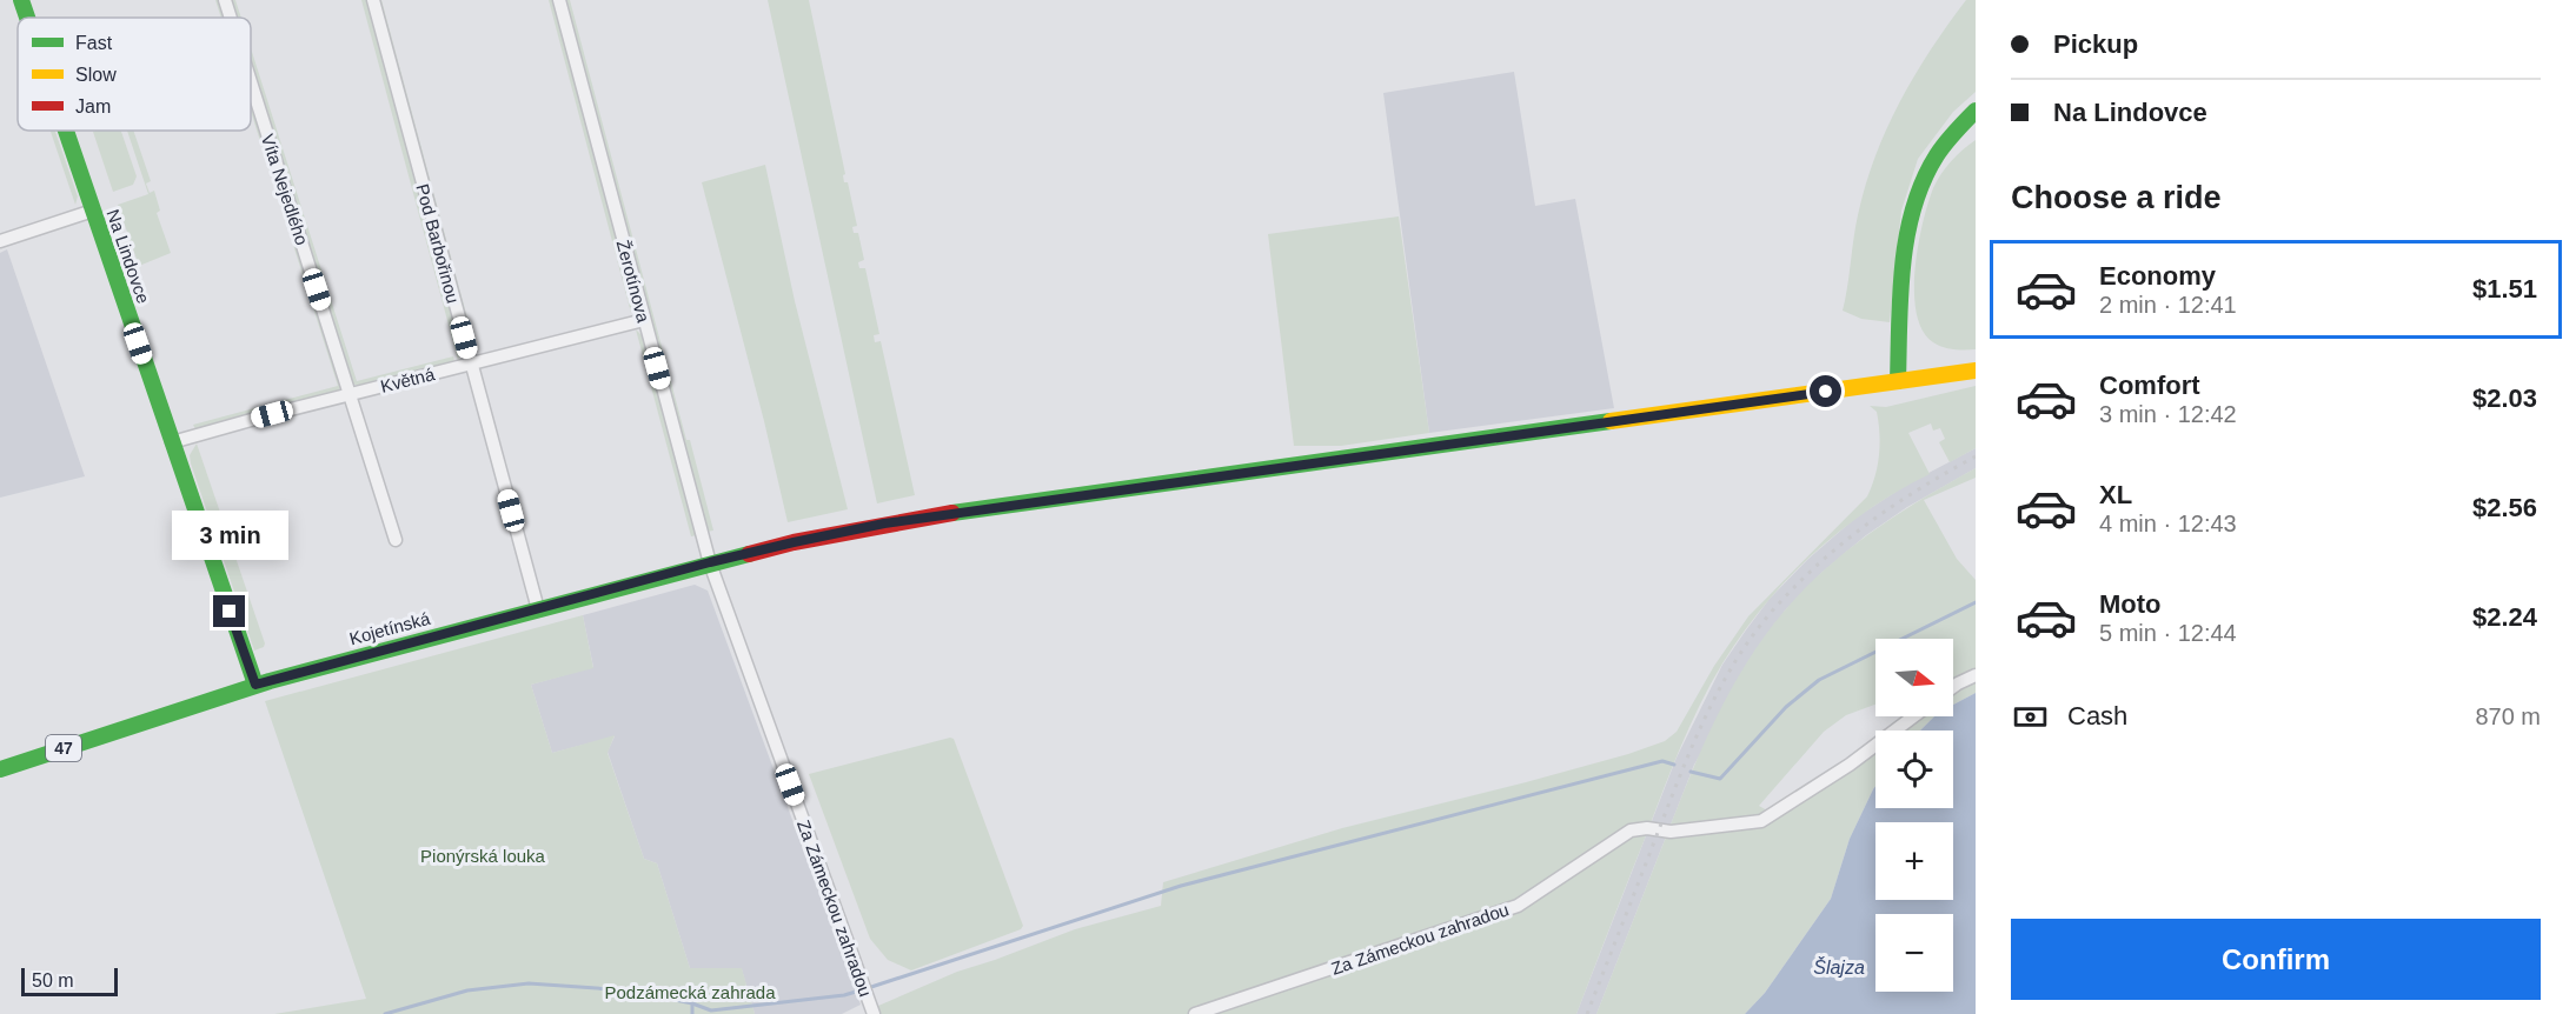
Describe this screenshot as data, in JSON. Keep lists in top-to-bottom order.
{
  "streets": {
    "main road": ["Na Lindovce", "Kojetínská", "47"],
    "street": [
      "Víta Nejedlého",
      "Pod Barbořinou",
      "Žerotínova",
      "Květná",
      "Za Zámeckou zahradou"
    ]
  },
  "crossings": [
    ["Víta Nejedlého", "Květná"],
    ["Pod Barbořinou", "Květná"],
    ["Pod Barbořinou", "Kojetínská"],
    ["Na Lindovce", "Květná"],
    ["Na Lindovce", "Kojetínská"],
    ["Žerotínova", "Květná"],
    ["Žerotínova", "Kojetínská"],
    ["Žerotínova", "Za Zámeckou zahradou"],
    ["Kojetínská", "47"],
    ["Kojetínská", "Za Zámeckou zahradou"]
  ],
  "water": ["Šlajza"],
  "parks": ["Pionýrská louka", "Podzámecká zahrada"],
  "legend": ["Fast", "Slow", "Jam"],
  "scale_bar": "50 m",
  "north": "right",
  "page": {
    "banner": ["Pickup", "Na Lindovce"],
    "heading": "Choose a ride",
    "list": [
      {
        "name": "Economy",
        "note": "2 min · 12:41",
        "value": "$1.51"
      },
      {
        "name": "Comfort",
        "note": "3 min · 12:42",
        "value": "$2.03"
      },
      {
        "name": "XL",
        "note": "4 min · 12:43",
        "value": "$2.56"
      },
      {
        "name": "Moto",
        "note": "5 min · 12:44",
        "value": "$2.24"
      }
    ],
    "bubble": "3 min",
    "map_buttons": ["+", "−"],
    "pay": ["Cash", "870 m"],
    "buttons": "Confirm",
    "scale": "50 m"
  }
}
